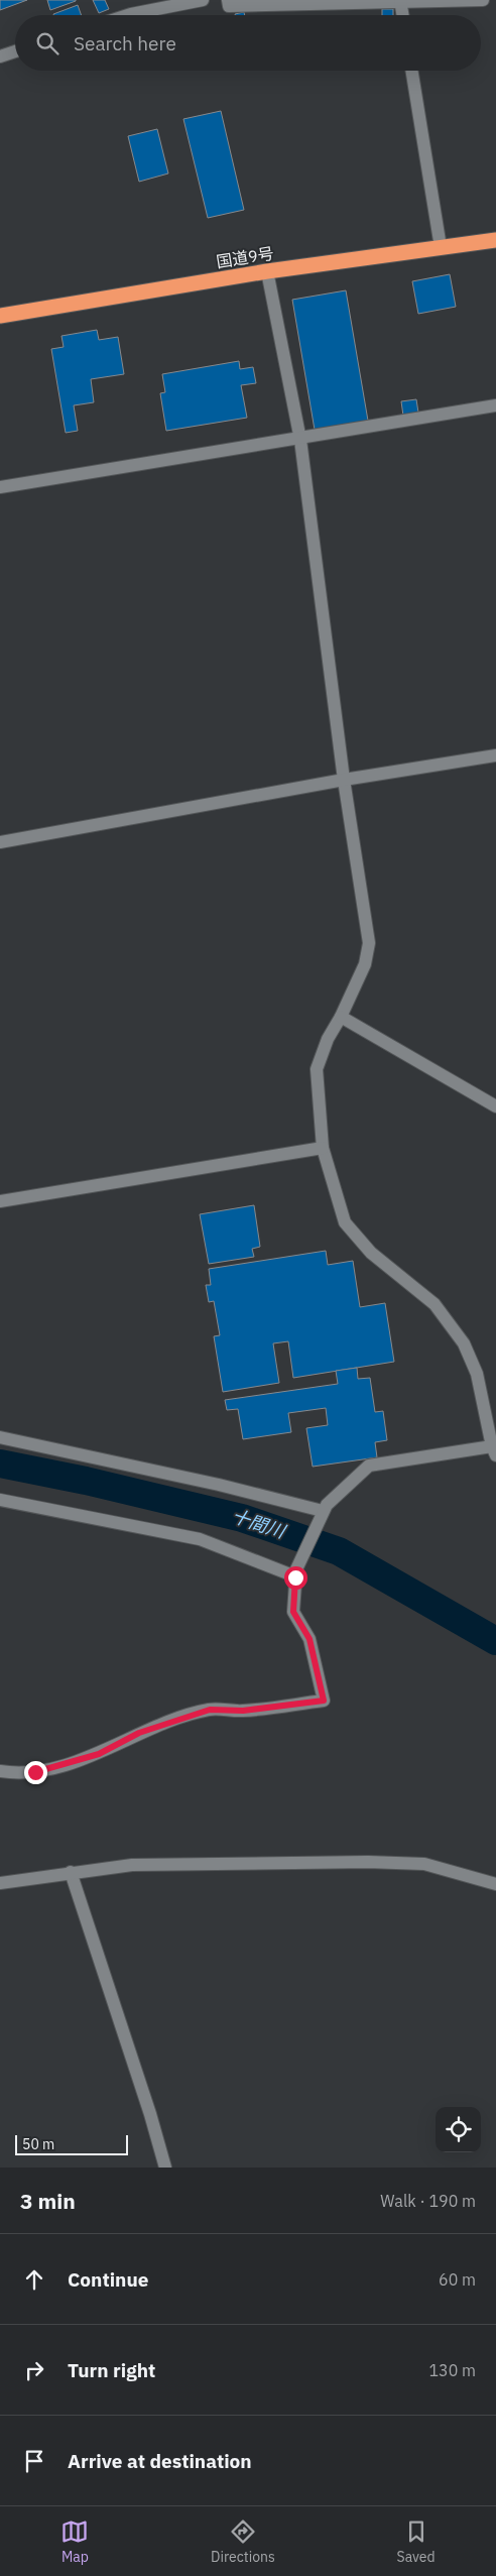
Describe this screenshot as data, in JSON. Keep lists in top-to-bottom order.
{
  "streets": {
    "highway": ["国道9号"]
  },
  "water": ["十間川"],
  "scale_bar": "50 m",
  "page": {
    "search": "Search here",
    "scale": "50 m",
    "heading": ["3 min", "Walk · 190 m"],
    "list": [
      ["Continue", "60 m"],
      ["Turn right", "130 m"],
      "Arrive at destination"
    ],
    "nav": ["Map", "Directions", "Saved"]
  }
}
